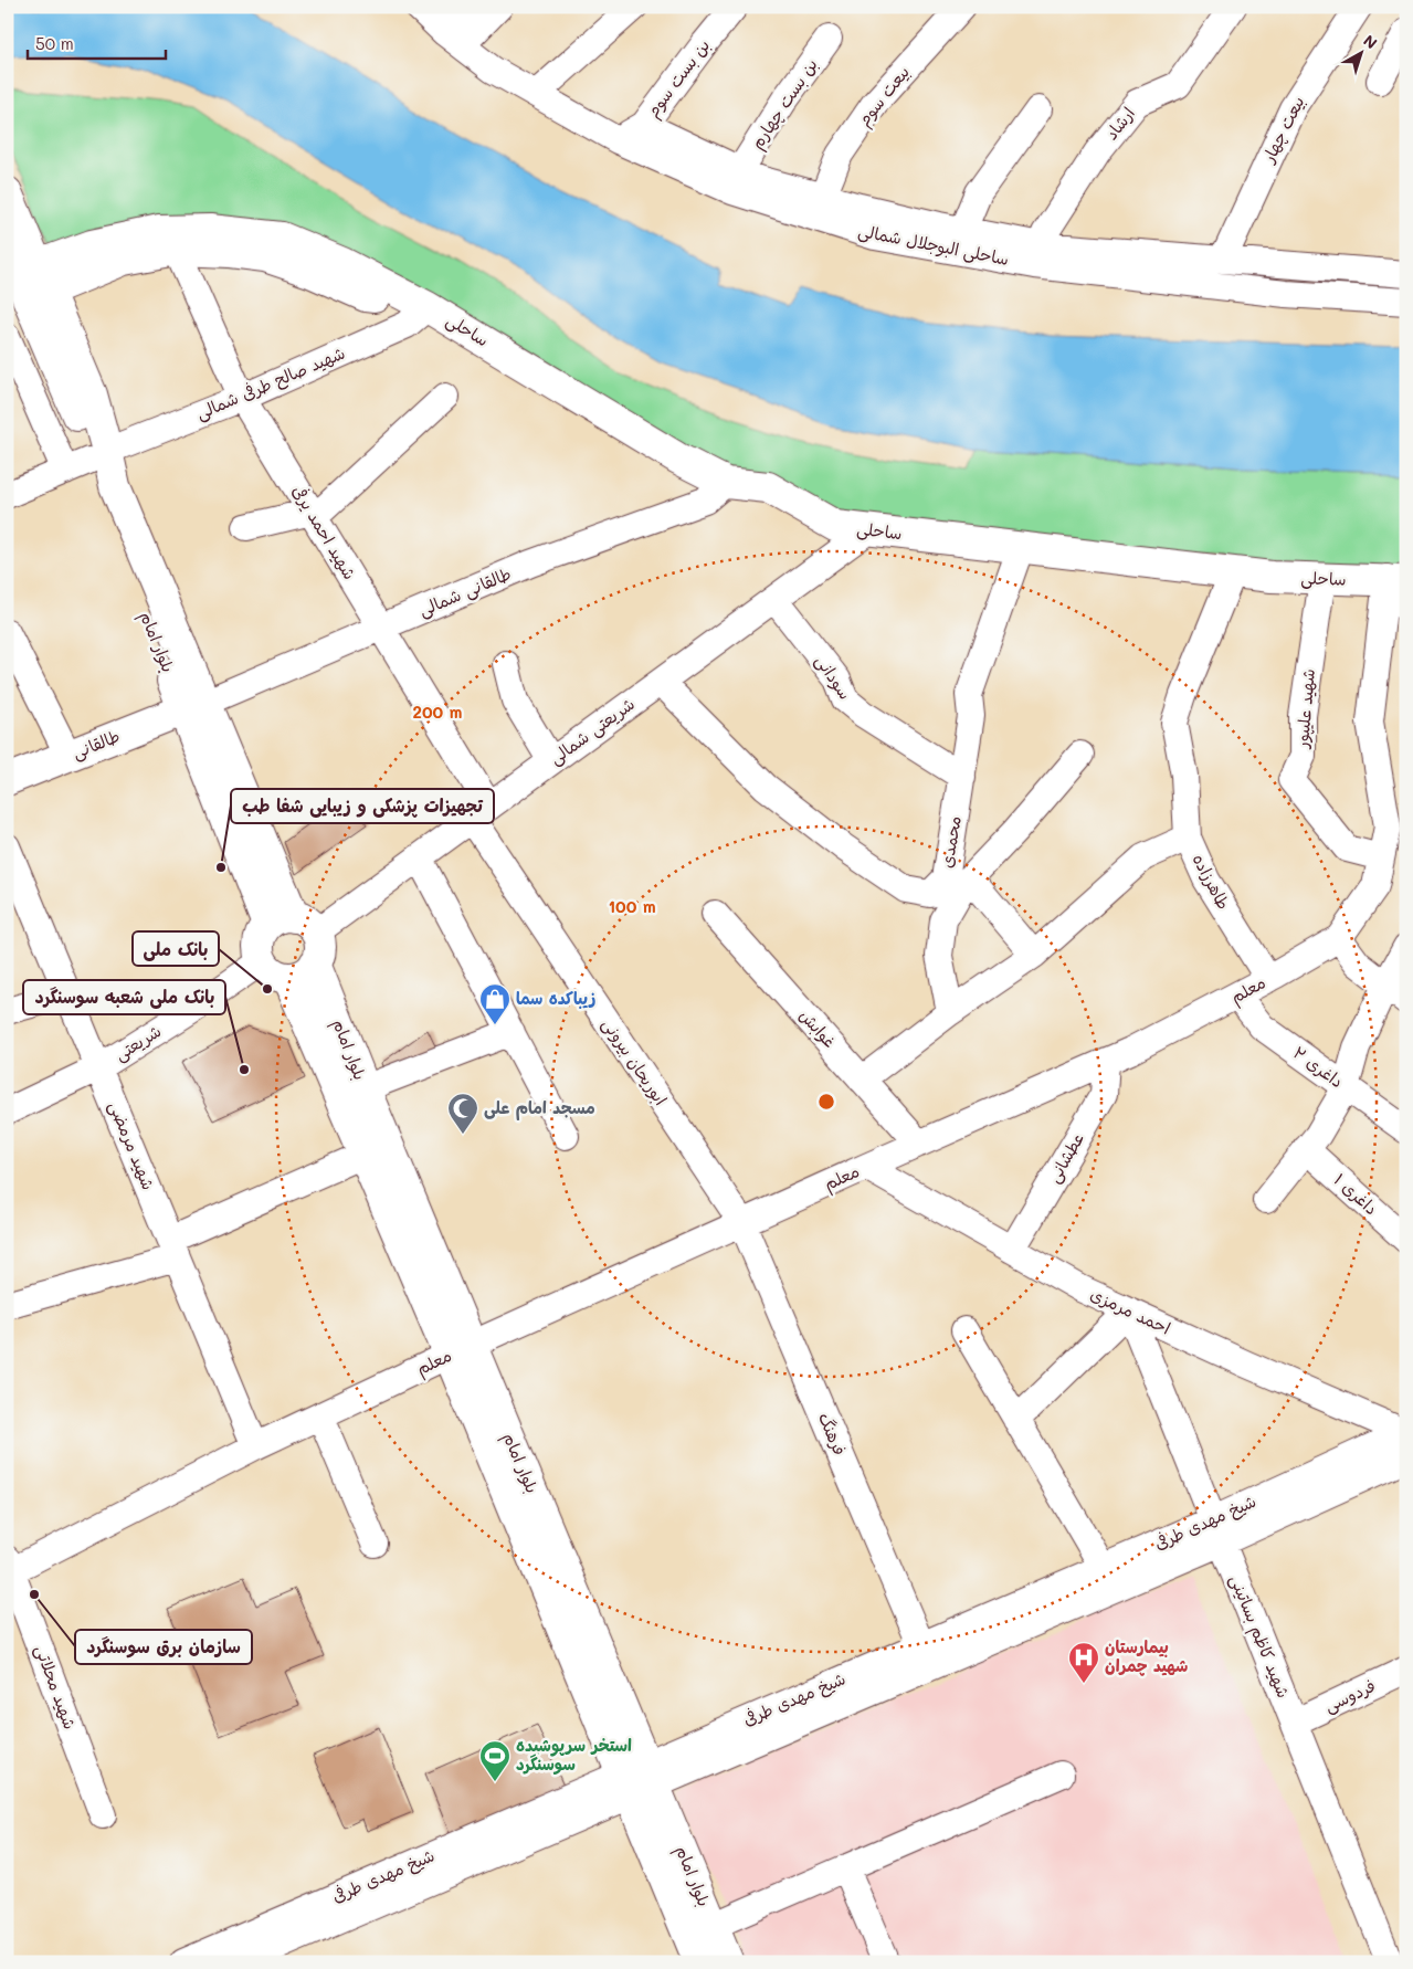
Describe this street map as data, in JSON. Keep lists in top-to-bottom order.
{
  "streets": {
    "main road": ["ساحلی", "بلوار امام", "طالقانی"],
    "street": [
      "بن بست سوم",
      "بیعت سوم",
      "بن بست چهارم",
      "ارشاد",
      "بیعت چهار",
      "ساحلی البوجلال شمالی",
      "شهید صالح طرفی شمالی",
      "شهید احمد یرفی",
      "طالقانی شمالی",
      "سودانی",
      "شهید علیپور",
      "شریعتی شمالی",
      "محمدی",
      "طاهرزاده",
      "معلم",
      "غوابش",
      "شریعتی",
      "ابوریحان بیرونی",
      "داغری ۲",
      "شهید مرمضی",
      "عطشانی",
      "داغری ۱",
      "احمد مرمزی",
      "فرهنگ",
      "شیخ مهدی طرفی",
      "شهید کاظم بساتینی",
      "شهید محلاتی",
      "فردوسی"
    ]
  },
  "crossings": [
    ["بن بست سوم", "ساحلی البوجلال شمالی"],
    ["بیعت سوم", "ساحلی البوجلال شمالی"],
    ["بن بست چهارم", "ساحلی البوجلال شمالی"],
    ["ارشاد", "ساحلی البوجلال شمالی"],
    ["بیعت چهار", "ساحلی البوجلال شمالی"],
    ["ساحلی", "شهید صالح طرفی شمالی"],
    ["ساحلی", "شهید احمد یرفی"],
    ["ساحلی", "طالقانی شمالی"],
    ["ساحلی", "شهید علیپور"],
    ["ساحلی", "شریعتی شمالی"],
    ["ساحلی", "محمدی"],
    ["ساحلی", "معلم"],
    ["شهید صالح طرفی شمالی", "شهید احمد یرفی"],
    ["شهید صالح طرفی شمالی", "بلوار امام"],
    ["شهید احمد یرفی", "طالقانی شمالی"],
    ["شهید احمد یرفی", "شریعتی شمالی"],
    ["شهید احمد یرفی", "ابوریحان بیرونی"],
    ["طالقانی شمالی", "بلوار امام"],
    ["طالقانی شمالی", "طالقانی"],
    ["بلوار امام", "شریعتی شمالی"],
    ["بلوار امام", "طالقانی"],
    ["بلوار امام", "معلم"],
    ["بلوار امام", "شریعتی"],
    ["بلوار امام", "شیخ مهدی طرفی"],
    ["سودانی", "شریعتی شمالی"],
    ["سودانی", "محمدی"],
    ["شهید علیپور", "معلم"],
    ["شریعتی شمالی", "محمدی"],
    ["شریعتی شمالی", "شریعتی"],
    ["شریعتی شمالی", "ابوریحان بیرونی"],
    ["طاهرزاده", "معلم"],
    ["طاهرزاده", "غوابش"],
    ["معلم", "غوابش"],
    ["معلم", "ابوریحان بیرونی"],
    ["معلم", "داغری ۲"],
    ["معلم", "شهید مرمضی"],
    ["معلم", "عطشانی"],
    ["معلم", "احمد مرمزی"],
    ["معلم", "فرهنگ"],
    ["معلم", "شهید محلاتی"],
    ["شریعتی", "شهید مرمضی"],
    ["ابوریحان بیرونی", "فرهنگ"],
    ["عطشانی", "احمد مرمزی"],
    ["احمد مرمزی", "شیخ مهدی طرفی"],
    ["احمد مرمزی", "شهید کاظم بساتینی"],
    ["فرهنگ", "شیخ مهدی طرفی"],
    ["شیخ مهدی طرفی", "شهید کاظم بساتینی"],
    ["شهید کاظم بساتینی", "فردوسی"]
  ],
  "places": {
    "other": [
      "تجهیزات پزشکی و زیبایی شفا طب",
      "بانک ملی",
      "بانک ملی شعبه سوسنگرد",
      "سازمان برق سوسنگرد"
    ],
    "shop": ["زیباکده سما"],
    "mosque": ["مسجد امام علی"],
    "hospital": ["بیمارستان شهید چمران"],
    "sports": ["استخر سرپوشیده سوسنگرد"]
  },
  "scale_bar": "50 m",
  "north": "top right",
  "rings": ["200 m", "100 m"]
}
